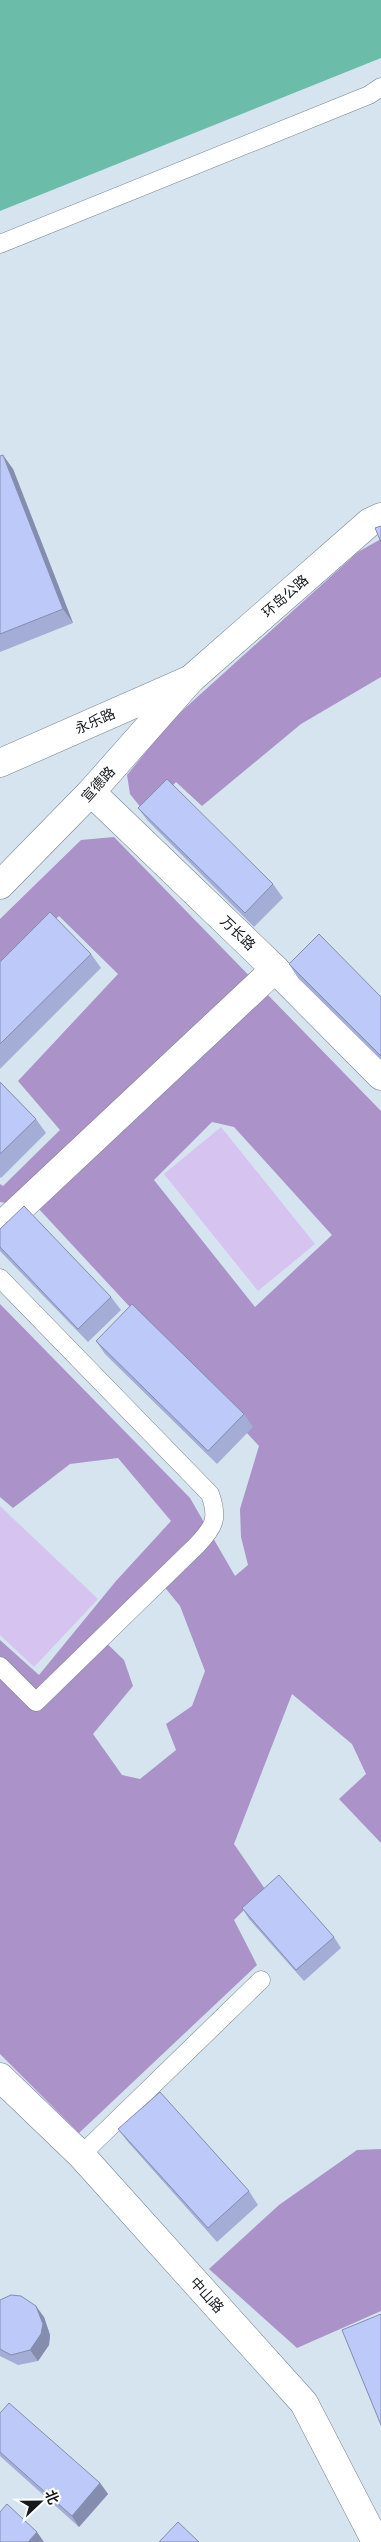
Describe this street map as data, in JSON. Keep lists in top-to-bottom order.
{
  "streets": {
    "street": [
      "环岛公路",
      "永乐路",
      "宣德路",
      "万长路",
      "中山路"
    ]
  },
  "crossings": [
    ["环岛公路", "永乐路"],
    ["环岛公路", "宣德路"],
    ["永乐路", "宣德路"],
    ["宣德路", "万长路"]
  ],
  "north": "right"
}
